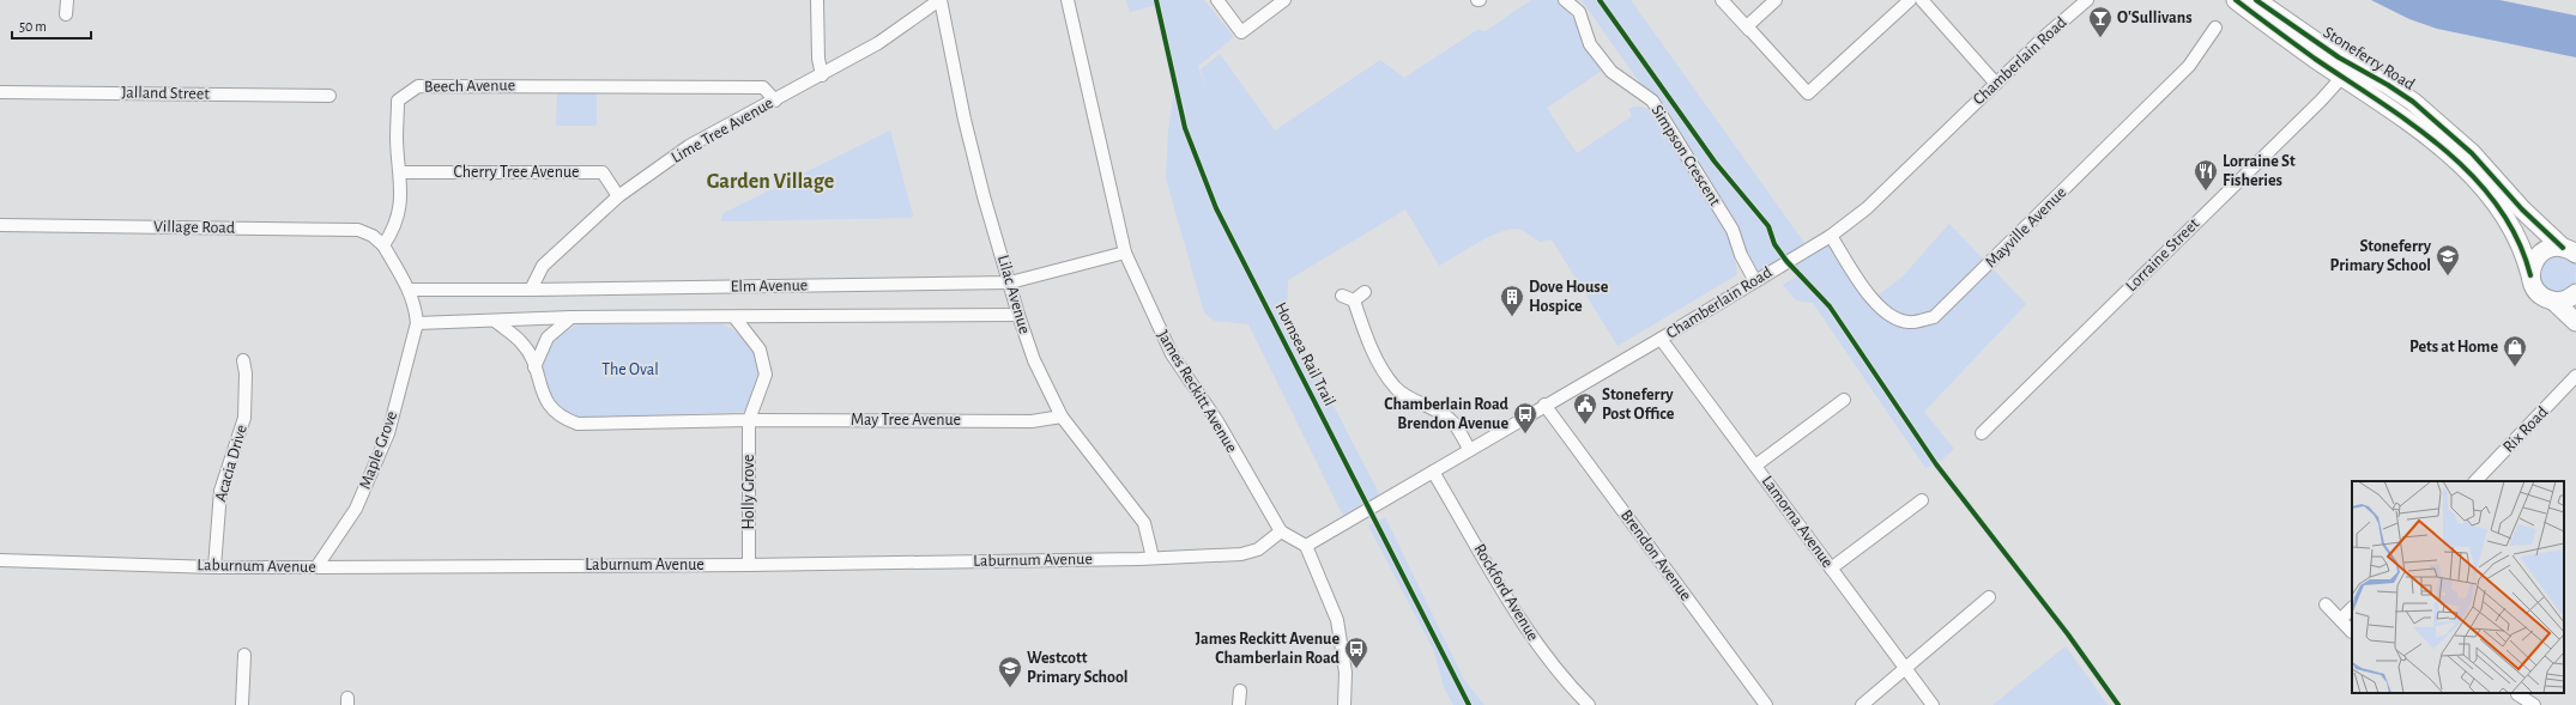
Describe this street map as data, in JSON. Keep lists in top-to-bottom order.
{
  "streets": {
    "highway": ["Stoneferry Road"],
    "street": [
      "Chamberlain Road",
      "Beech Avenue",
      "Jalland Street",
      "Lime Tree Avenue",
      "Simpson Crescent",
      "Cherry Tree Avenue",
      "Village Road",
      "Mayville Avenue",
      "Lorraine Street",
      "Elm Avenue",
      "Lilac Avenue",
      "James Reckitt Avenue",
      "May Tree Avenue",
      "Rix Road",
      "Maple Grove",
      "Acacia Drive",
      "Holly Grove",
      "Lamorna Avenue",
      "Brendon Avenue",
      "Laburnum Avenue",
      "Rockford Avenue"
    ],
    "cycle path": ["Hornsea Rail Trail"]
  },
  "crossings": [
    ["Stoneferry Road", "Lorraine Street"],
    ["Chamberlain Road", "Simpson Crescent"],
    ["Chamberlain Road", "Mayville Avenue"],
    ["Chamberlain Road", "James Reckitt Avenue"],
    ["Chamberlain Road", "Lamorna Avenue"],
    ["Chamberlain Road", "Brendon Avenue"],
    ["Chamberlain Road", "Rockford Avenue"],
    ["Beech Avenue", "Lime Tree Avenue"],
    ["Beech Avenue", "Cherry Tree Avenue"],
    ["Beech Avenue", "Village Road"],
    ["Lime Tree Avenue", "Cherry Tree Avenue"],
    ["Lime Tree Avenue", "Elm Avenue"],
    ["Lime Tree Avenue", "Lilac Avenue"],
    ["Elm Avenue", "Lilac Avenue"],
    ["Elm Avenue", "James Reckitt Avenue"],
    ["Elm Avenue", "Maple Grove"],
    ["Lilac Avenue", "May Tree Avenue"],
    ["Lilac Avenue", "Laburnum Avenue"],
    ["James Reckitt Avenue", "Laburnum Avenue"],
    ["May Tree Avenue", "Holly Grove"],
    ["Maple Grove", "Laburnum Avenue"],
    ["Acacia Drive", "Laburnum Avenue"],
    ["Holly Grove", "Laburnum Avenue"]
  ],
  "districts": ["Garden Village"],
  "parks": ["The Oval"],
  "places": {
    "bar": ["O'Sullivans"],
    "restaurant": ["Lorraine St Fisheries"],
    "school or university": ["Stoneferry Primary School", "Westcott Primary School"],
    "building": ["Dove House Hospice"],
    "shop": ["Pets at Home"],
    "public building": ["Stoneferry Post Office"],
    "bus stop": ["Chamberlain Road Brendon Avenue", "James Reckitt Avenue Chamberlain Road"]
  },
  "scale_bar": "50 m"
}
